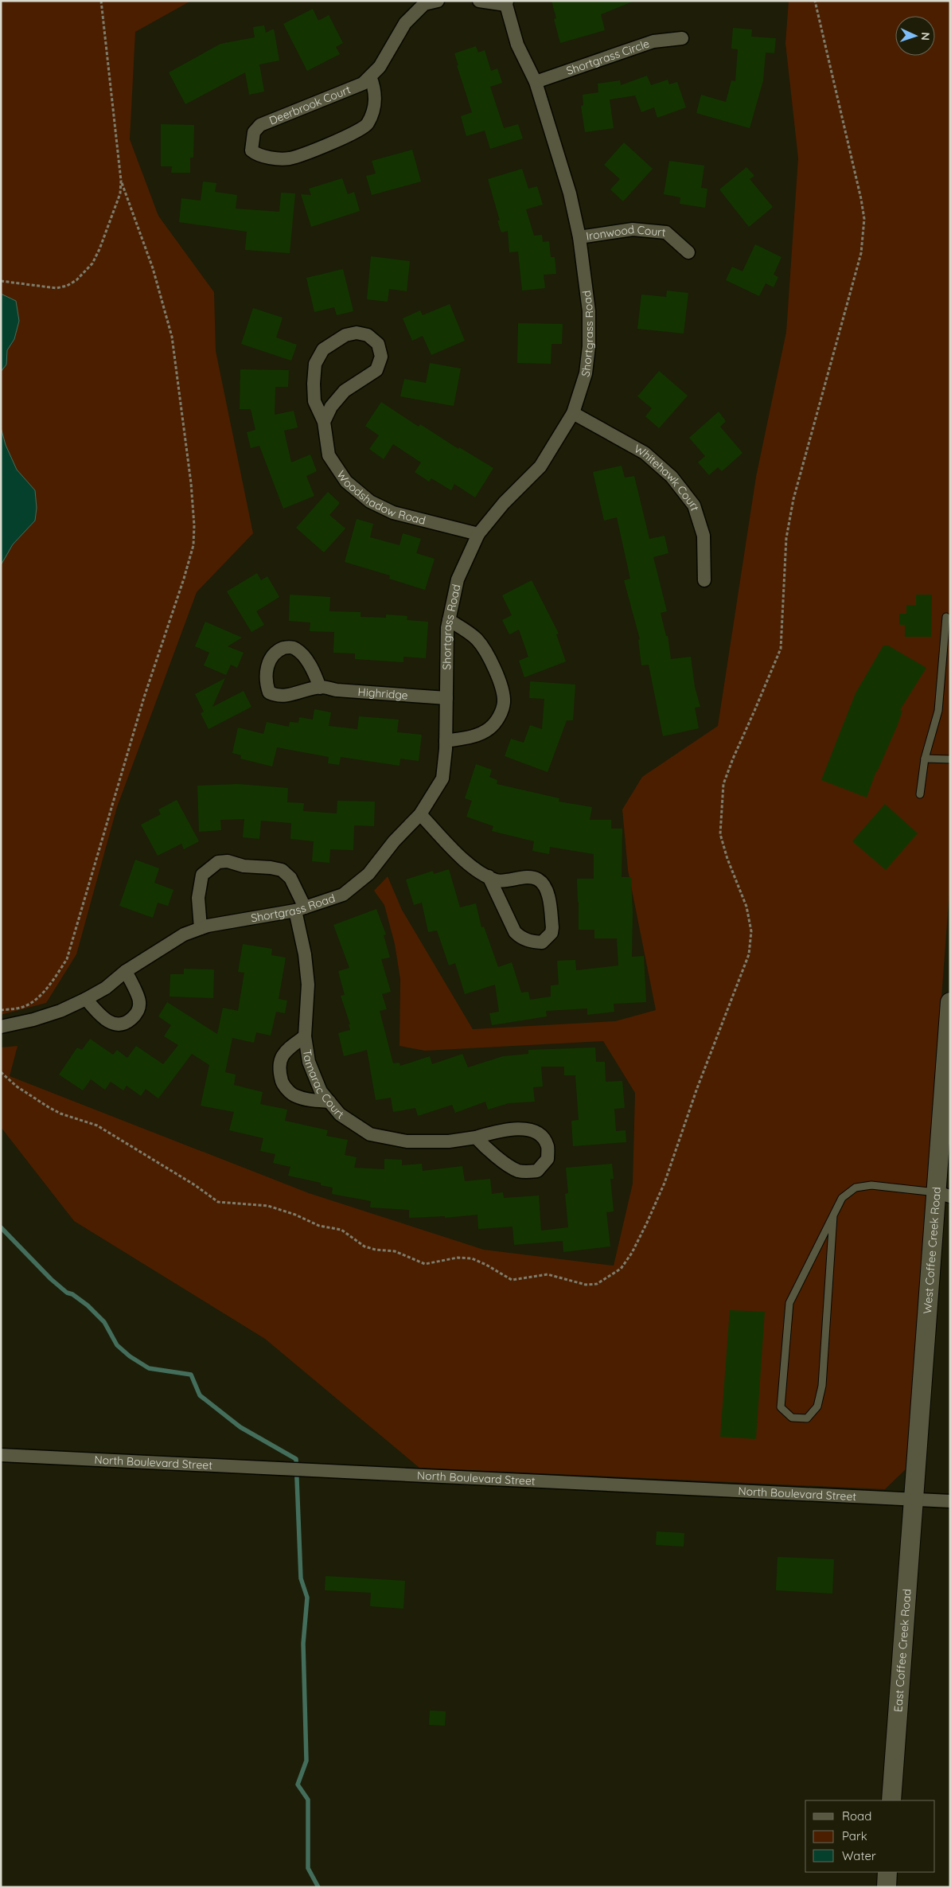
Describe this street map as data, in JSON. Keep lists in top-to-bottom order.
{
  "streets": {
    "street": [
      "Shortgrass Circle",
      "Deerbrook Court",
      "Ironwood Court",
      "Shortgrass Road",
      "Whitehawk Court",
      "Woodshadow Road",
      "Highridge",
      "Tamarac Court",
      "West Coffee Creek Road",
      "North Boulevard Street",
      "East Coffee Creek Road"
    ]
  },
  "crossings": [
    ["Shortgrass Circle", "Shortgrass Road"],
    ["Ironwood Court", "Shortgrass Road"],
    ["Shortgrass Road", "Whitehawk Court"],
    ["Shortgrass Road", "Woodshadow Road"],
    ["Shortgrass Road", "Highridge"],
    ["Shortgrass Road", "Tamarac Court"],
    ["West Coffee Creek Road", "North Boulevard Street"],
    ["West Coffee Creek Road", "East Coffee Creek Road"],
    ["North Boulevard Street", "East Coffee Creek Road"]
  ],
  "legend": ["Road", "Park", "Water"],
  "north": "right"
}
